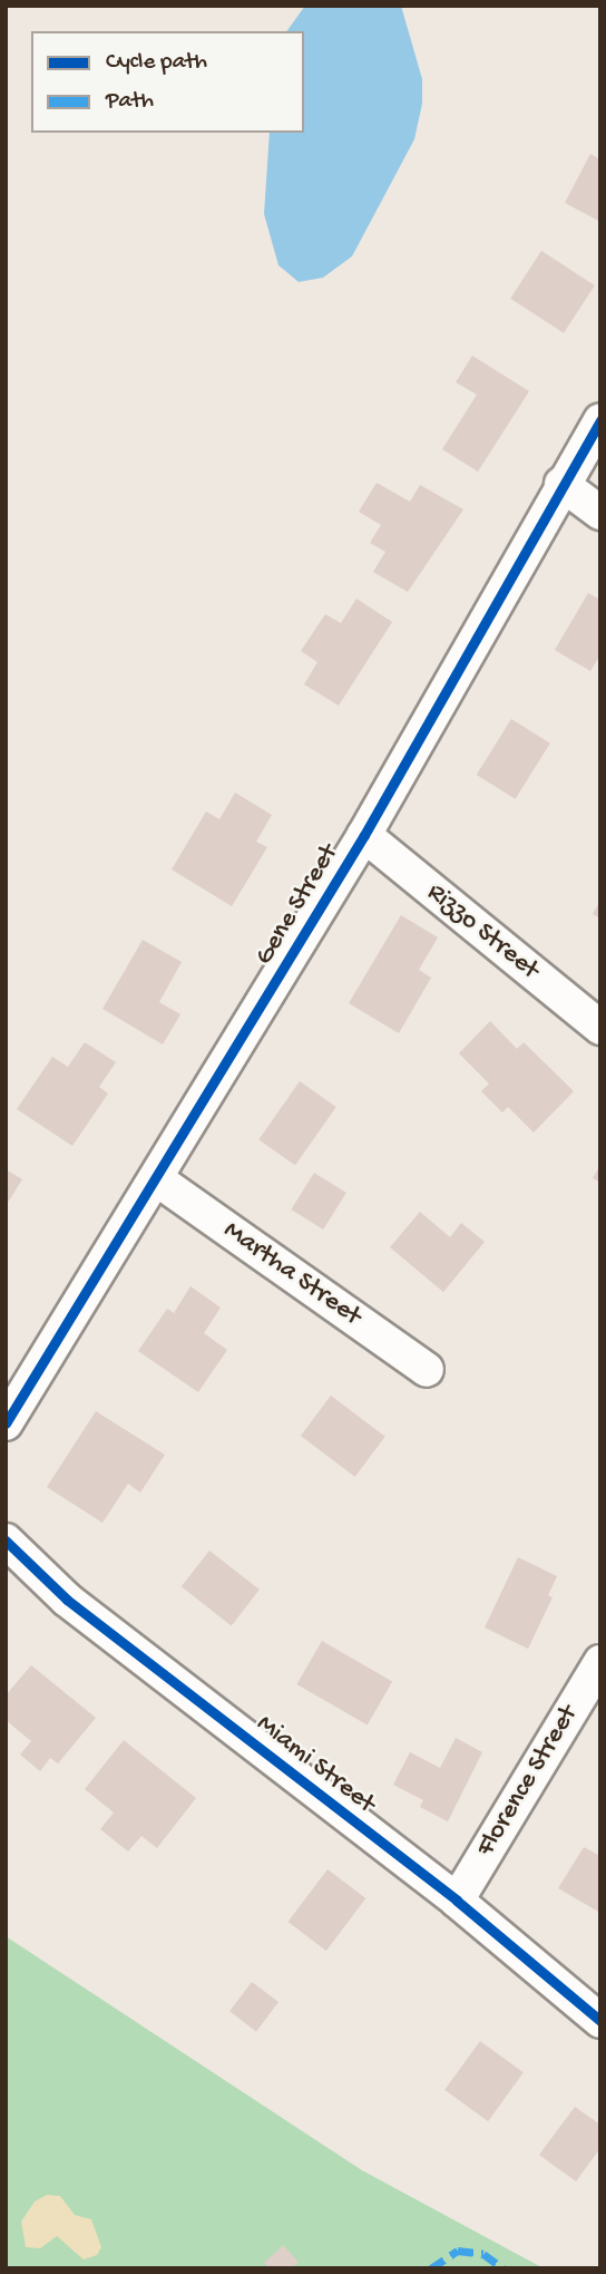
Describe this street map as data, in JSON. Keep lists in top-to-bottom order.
{
  "streets": {
    "street": [
      "Gene Street",
      "Rizzo Street",
      "Martha Street",
      "Miami Street",
      "Florence Street"
    ]
  },
  "crossings": [
    ["Gene Street", "Rizzo Street"],
    ["Gene Street", "Martha Street"],
    ["Miami Street", "Florence Street"]
  ],
  "legend": ["Cycle path", "Path"]
}
